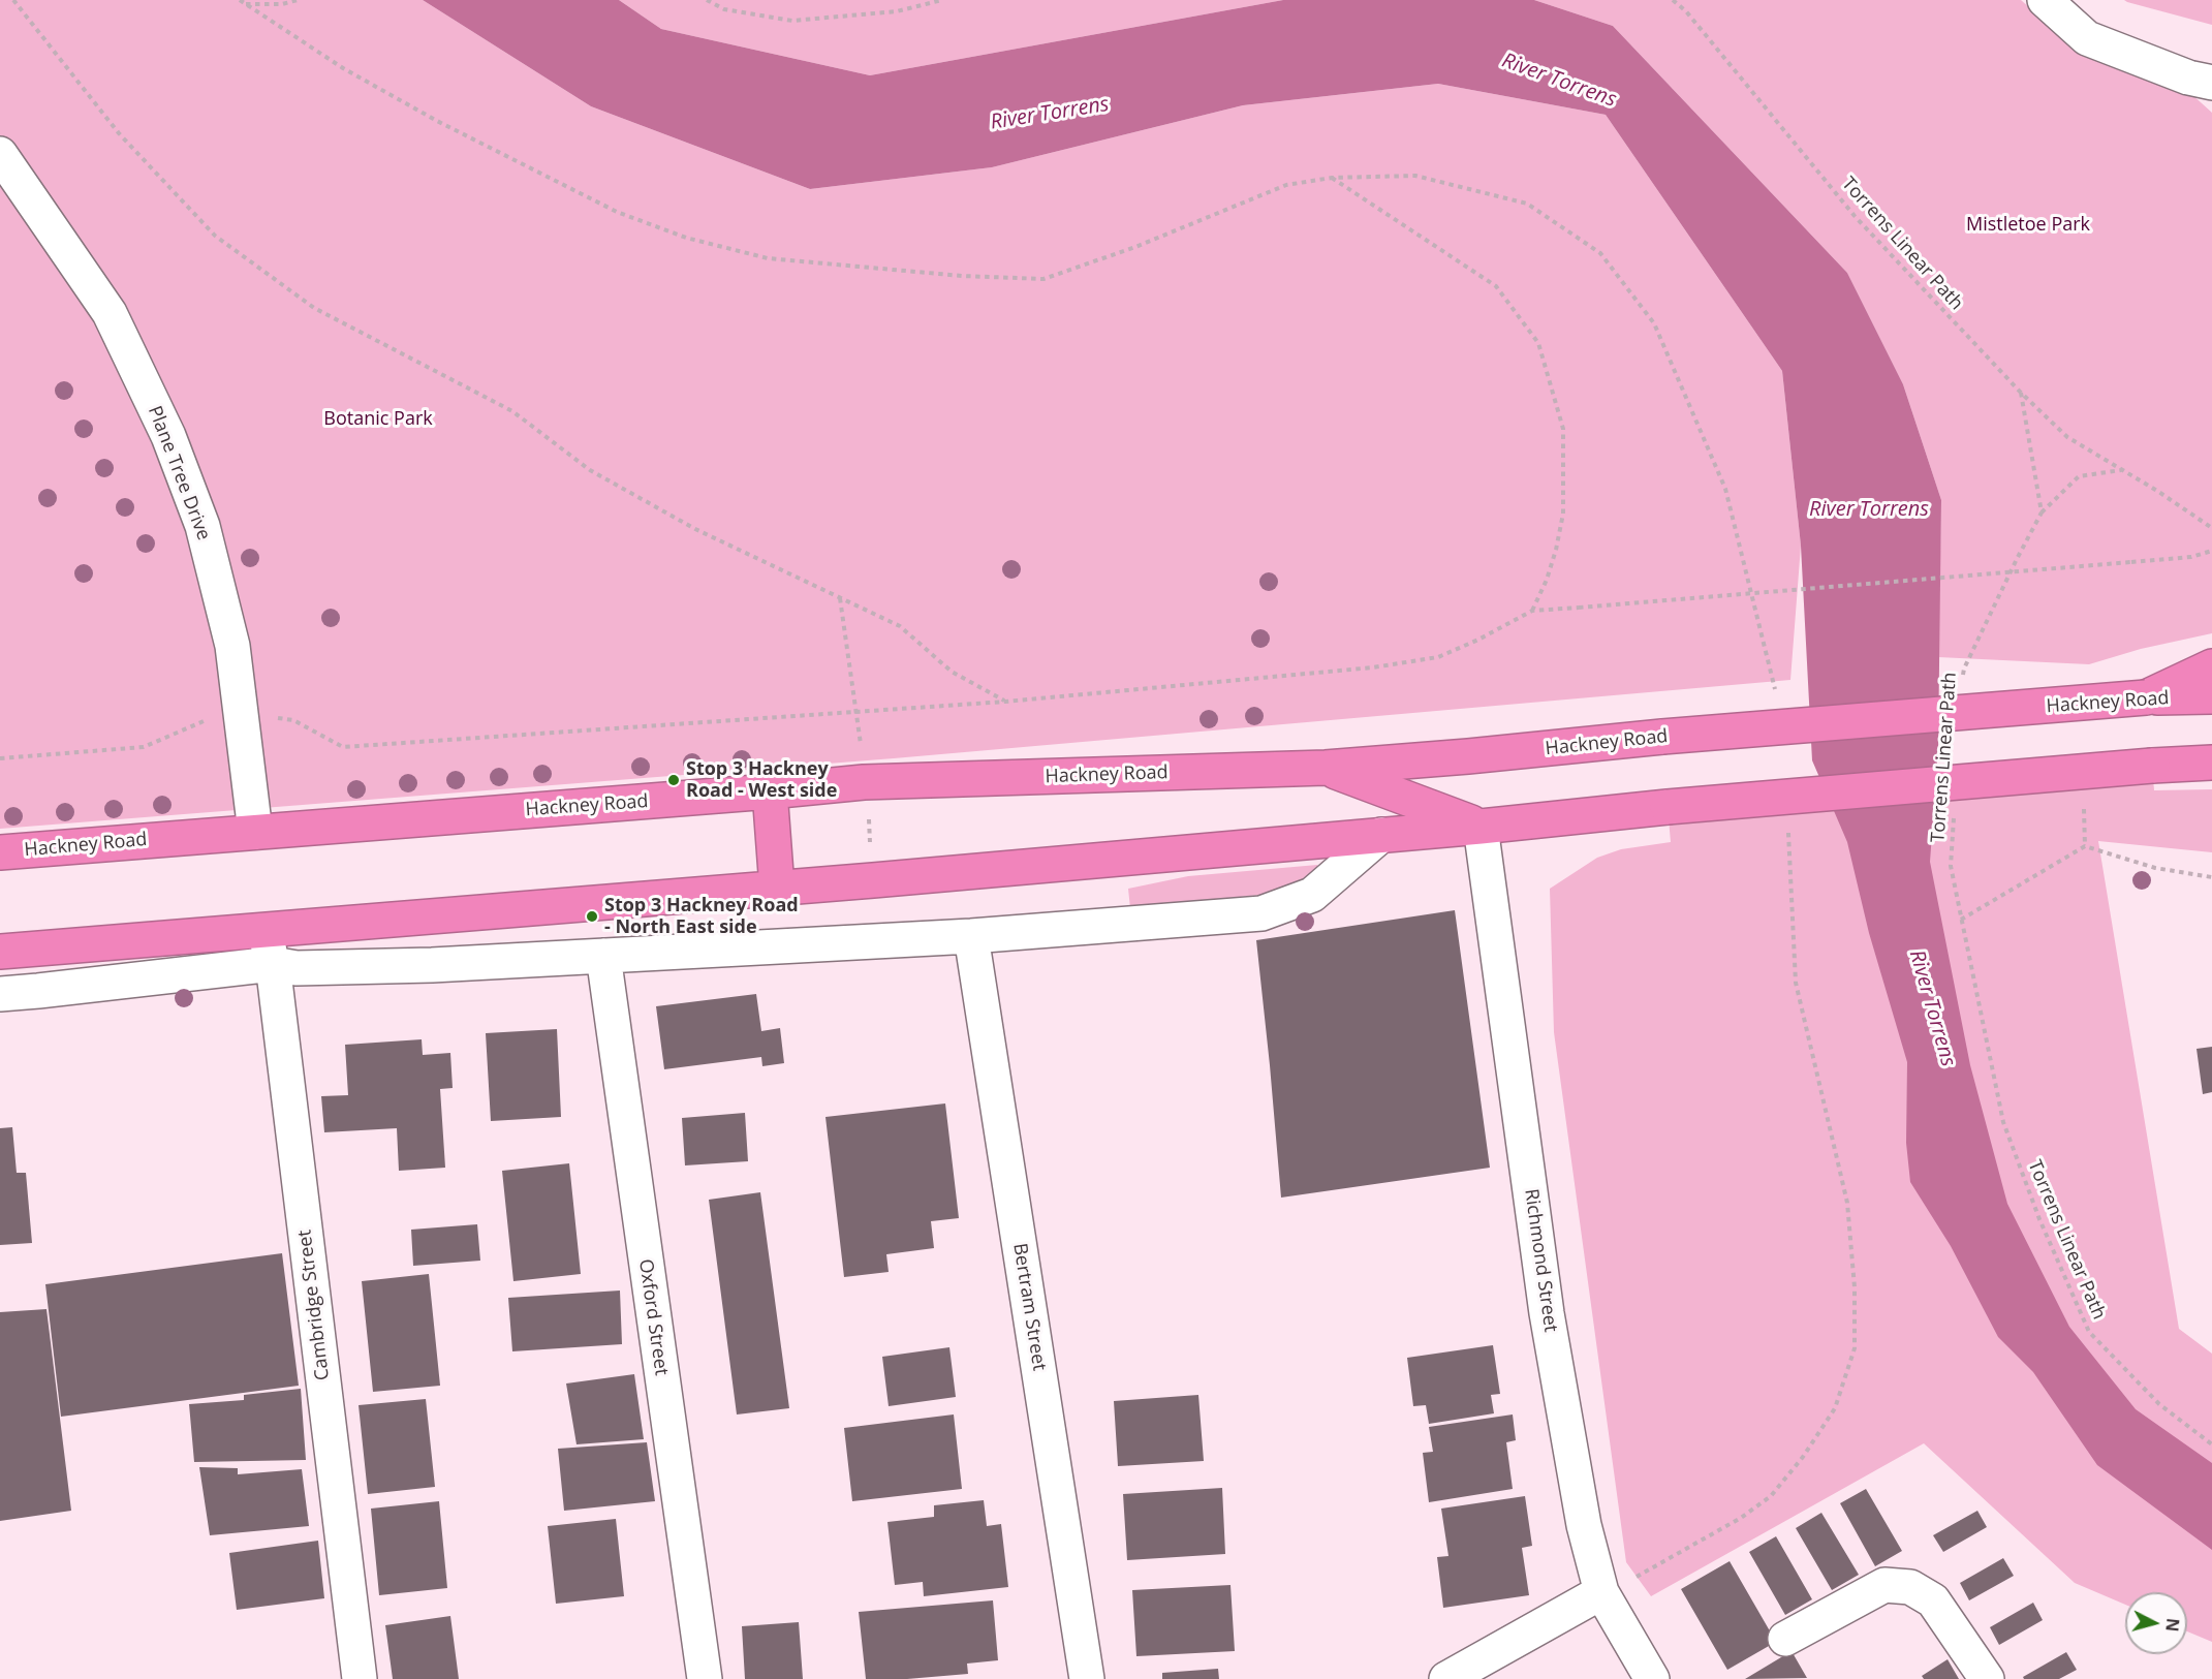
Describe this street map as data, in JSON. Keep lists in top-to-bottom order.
{
  "streets": {
    "highway": ["Hackney Road"],
    "street": [
      "Plane Tree Drive",
      "Richmond Street",
      "Cambridge Street",
      "Bertram Street",
      "Oxford Street"
    ],
    "path": ["Torrens Linear Path"]
  },
  "crossings": [
    ["Plane Tree Drive", "Hackney Road"]
  ],
  "water": ["River Torrens"],
  "parks": ["Mistletoe Park", "Botanic Park"],
  "places": ["Stop 3 Hackney Road - West side", "Stop 3 Hackney Road - North East side"],
  "north": "right"
}
